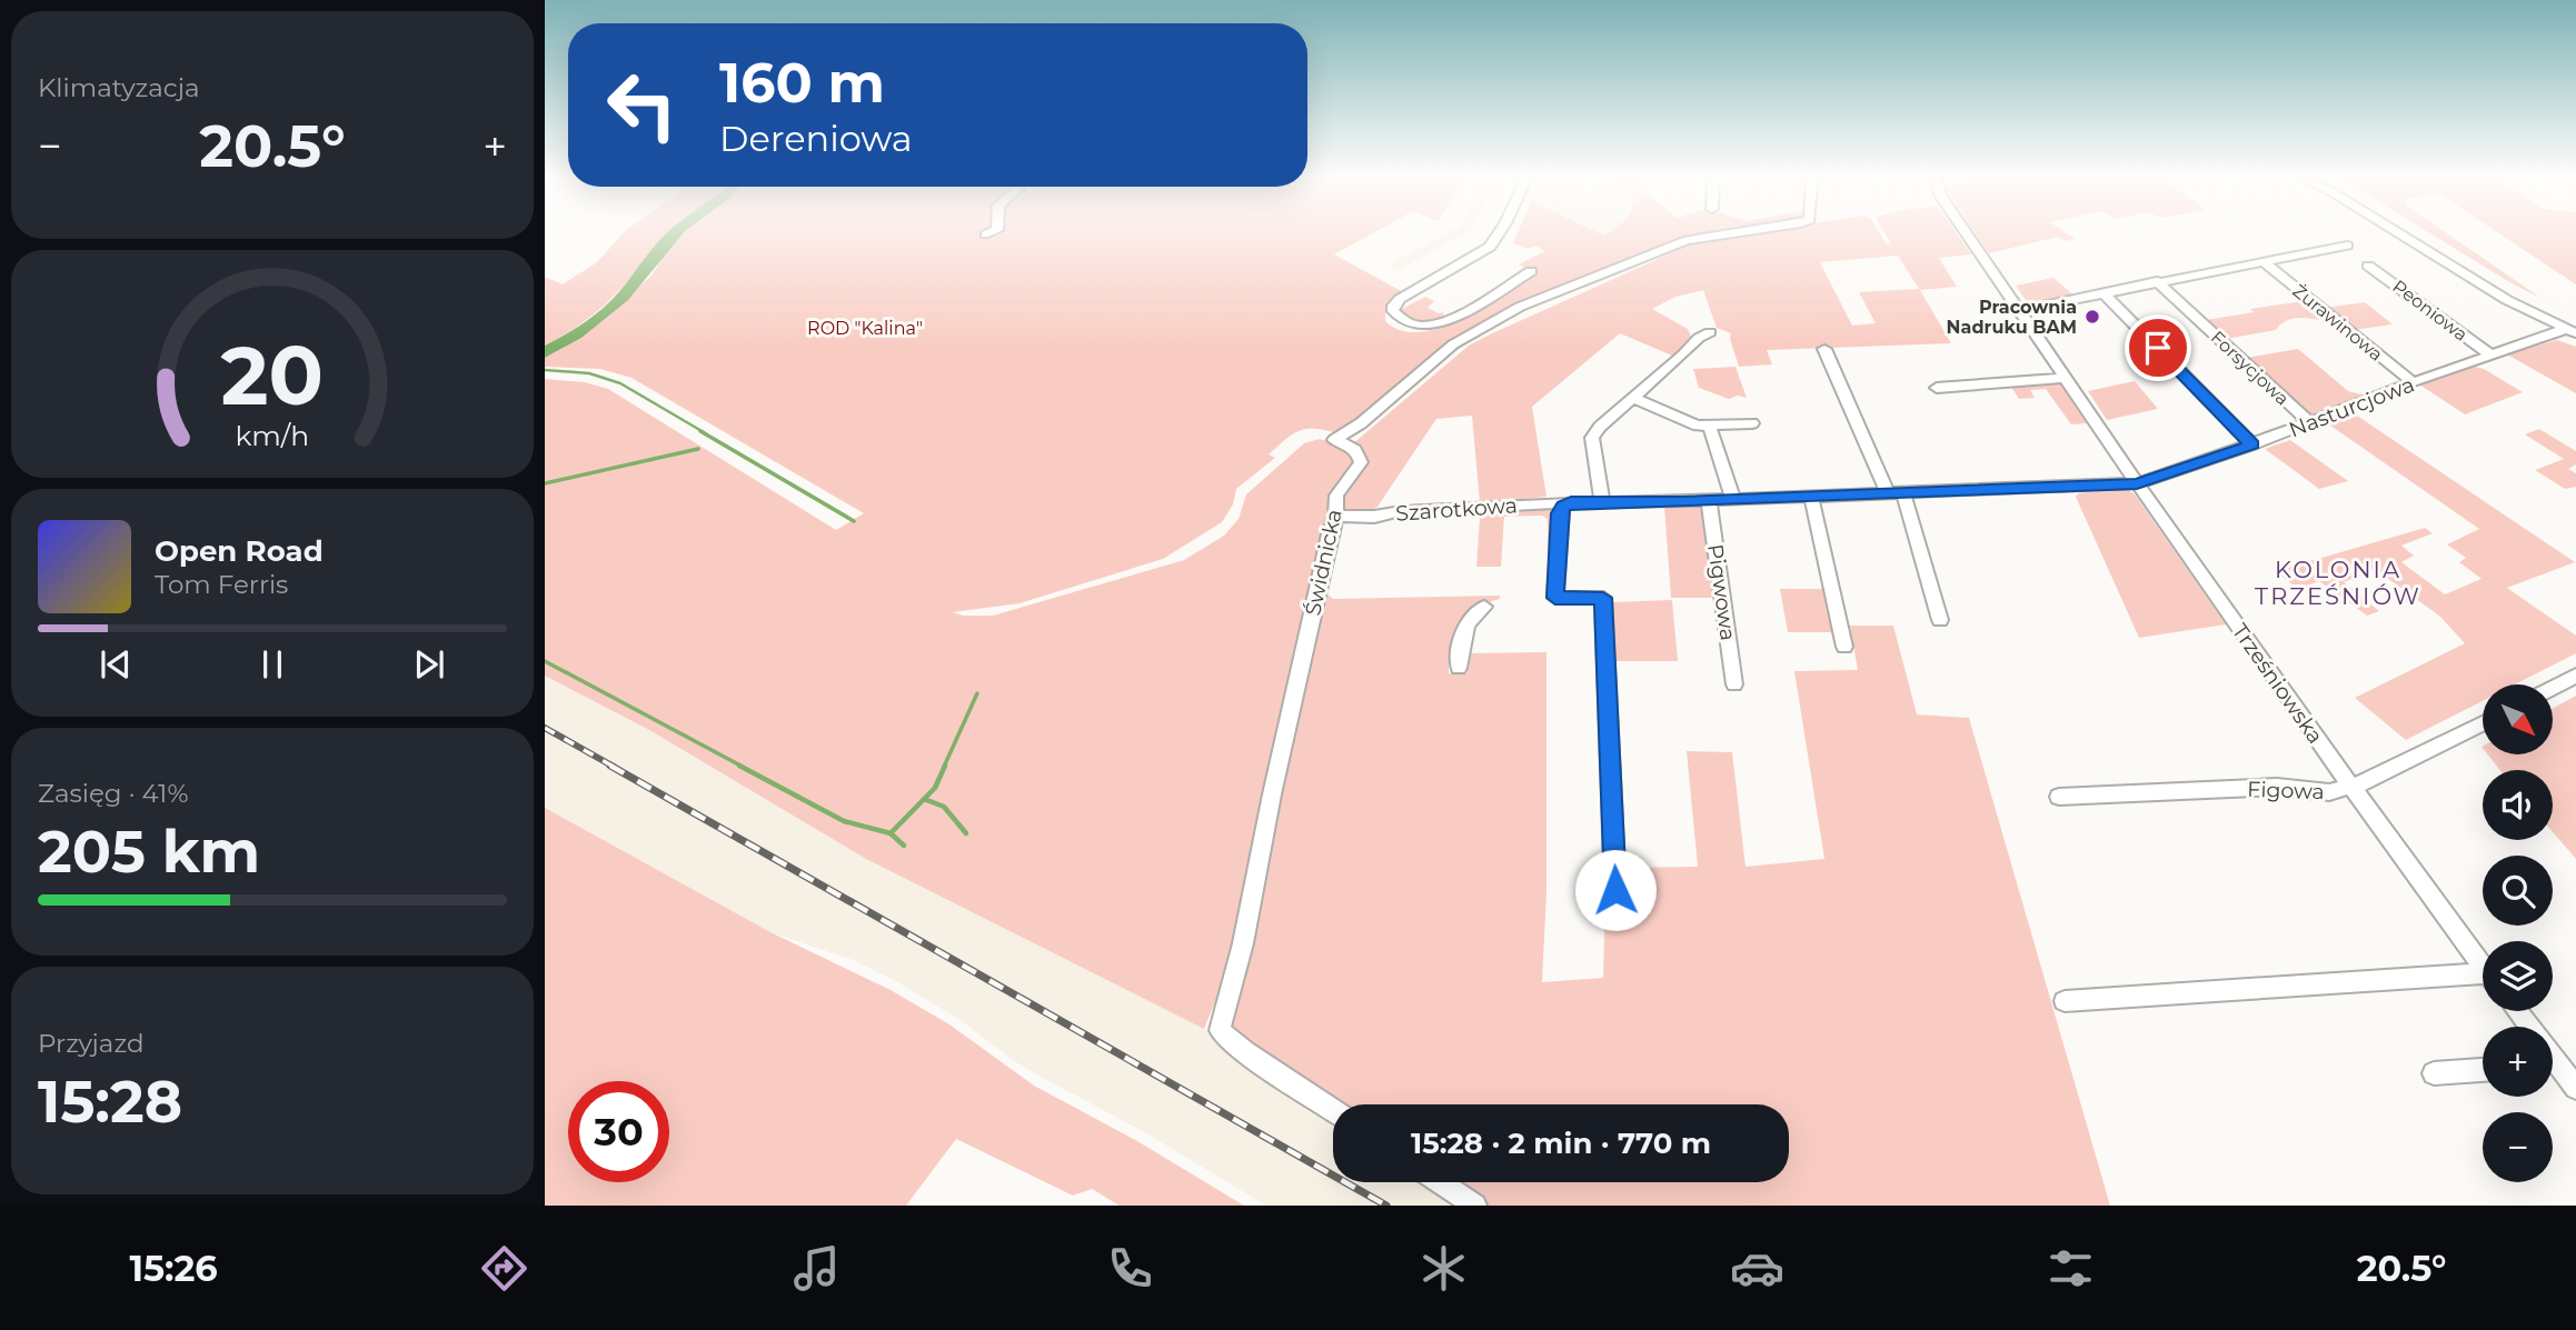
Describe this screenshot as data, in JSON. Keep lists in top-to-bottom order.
{
  "streets": {
    "street": [
      "Peoniowa",
      "Żurawinowa",
      "Forsycjowa",
      "Nasturcjowa",
      "Szarotkowa",
      "Świdnicka",
      "Pigwowa",
      "Trześniowska",
      "Figowa"
    ]
  },
  "crossings": [
    ["Peoniowa", "Nasturcjowa"],
    ["Żurawinowa", "Nasturcjowa"],
    ["Forsycjowa", "Nasturcjowa"],
    ["Nasturcjowa", "Szarotkowa"],
    ["Nasturcjowa", "Trześniowska"],
    ["Szarotkowa", "Świdnicka"],
    ["Szarotkowa", "Pigwowa"],
    ["Szarotkowa", "Trześniowska"],
    ["Trześniowska", "Figowa"]
  ],
  "districts": ["KOLONIA TRZEŚNIÓW"],
  "parks": ["ROD \"Kalina\""],
  "places": ["Pracownia Nadruku BAM"],
  "north": "bottom right",
  "page": {
    "tile": [
      "Klimatyzacja",
      ["Zasięg · 41%", "205 km"],
      ["Przyjazd", "15:28"]
    ],
    "turn": ["160 m", "Dereniowa"],
    "heat": ["−", "20.5°", "+"],
    "song": ["Open Road", "Tom Ferris"],
    "map_buttons": ["+", "−"],
    "limit": "30",
    "trip": "15:28 · 2 min · 770 m",
    "tabs": ["15:26", "20.5°"],
    "gauge": ["20", "km/h"]
  }
}
